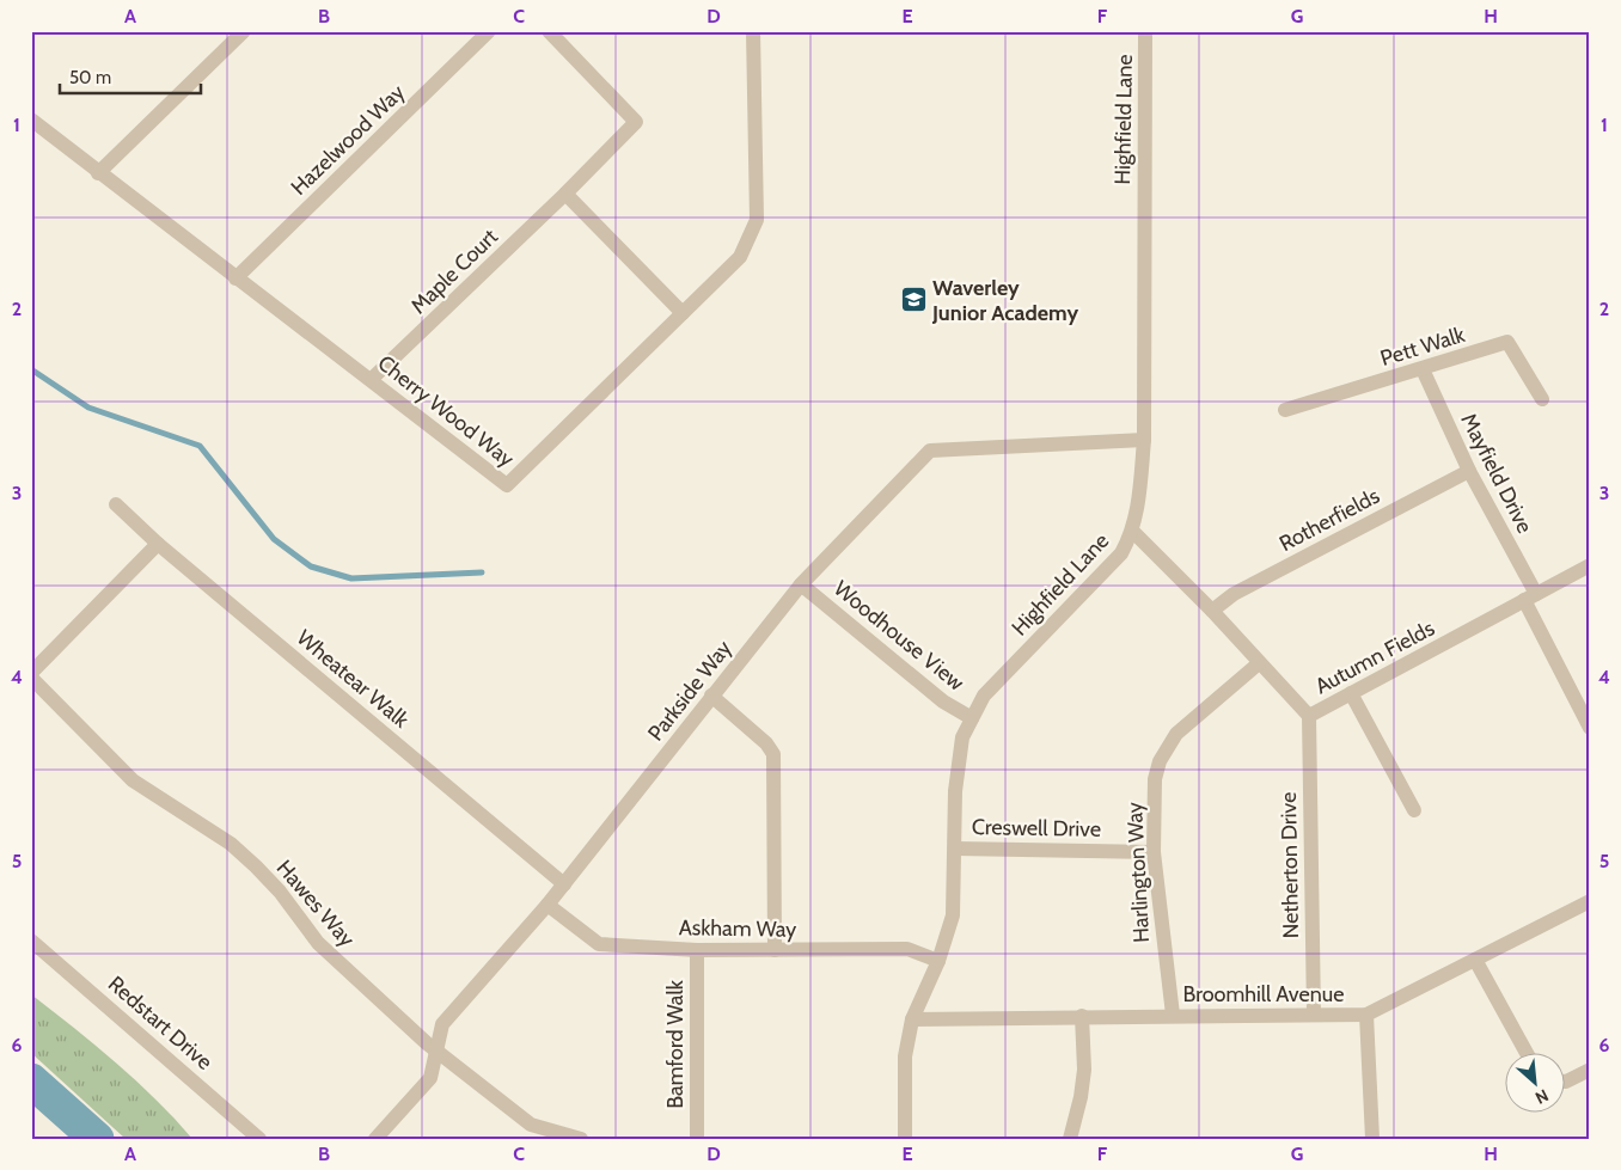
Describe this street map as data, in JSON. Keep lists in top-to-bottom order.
{
  "streets": {
    "street": [
      "Highfield Lane",
      "Hazelwood Way",
      "Maple Court",
      "Pett Walk",
      "Cherry Wood Way",
      "Mayfield Drive",
      "Rotherfields",
      "Woodhouse View",
      "Autumn Fields",
      "Wheatear Walk",
      "Parkside Way",
      "Creswell Drive",
      "Netherton Drive",
      "Harlington Way",
      "Hawes Way",
      "Askham Way",
      "Broomhill Avenue",
      "Redstart Drive",
      "Bamford Walk"
    ]
  },
  "crossings": [
    ["Highfield Lane", "Woodhouse View"],
    ["Highfield Lane", "Autumn Fields"],
    ["Highfield Lane", "Parkside Way"],
    ["Highfield Lane", "Creswell Drive"],
    ["Highfield Lane", "Askham Way"],
    ["Highfield Lane", "Broomhill Avenue"],
    ["Hazelwood Way", "Cherry Wood Way"],
    ["Maple Court", "Cherry Wood Way"],
    ["Pett Walk", "Mayfield Drive"],
    ["Mayfield Drive", "Rotherfields"],
    ["Mayfield Drive", "Autumn Fields"],
    ["Rotherfields", "Autumn Fields"],
    ["Woodhouse View", "Parkside Way"],
    ["Autumn Fields", "Netherton Drive"],
    ["Autumn Fields", "Harlington Way"],
    ["Wheatear Walk", "Parkside Way"],
    ["Parkside Way", "Hawes Way"],
    ["Parkside Way", "Askham Way"],
    ["Creswell Drive", "Harlington Way"],
    ["Netherton Drive", "Broomhill Avenue"],
    ["Harlington Way", "Broomhill Avenue"],
    ["Askham Way", "Bamford Walk"]
  ],
  "places": {
    "school or university": ["Waverley Junior Academy"]
  },
  "scale_bar": "50 m",
  "north": "bottom right",
  "grid": {
    "columns": [
      "A",
      "B",
      "C",
      "D",
      "E",
      "F",
      "G",
      "H"
    ],
    "rows": [
      "1",
      "2",
      "3",
      "4",
      "5",
      "6"
    ]
  }
}
